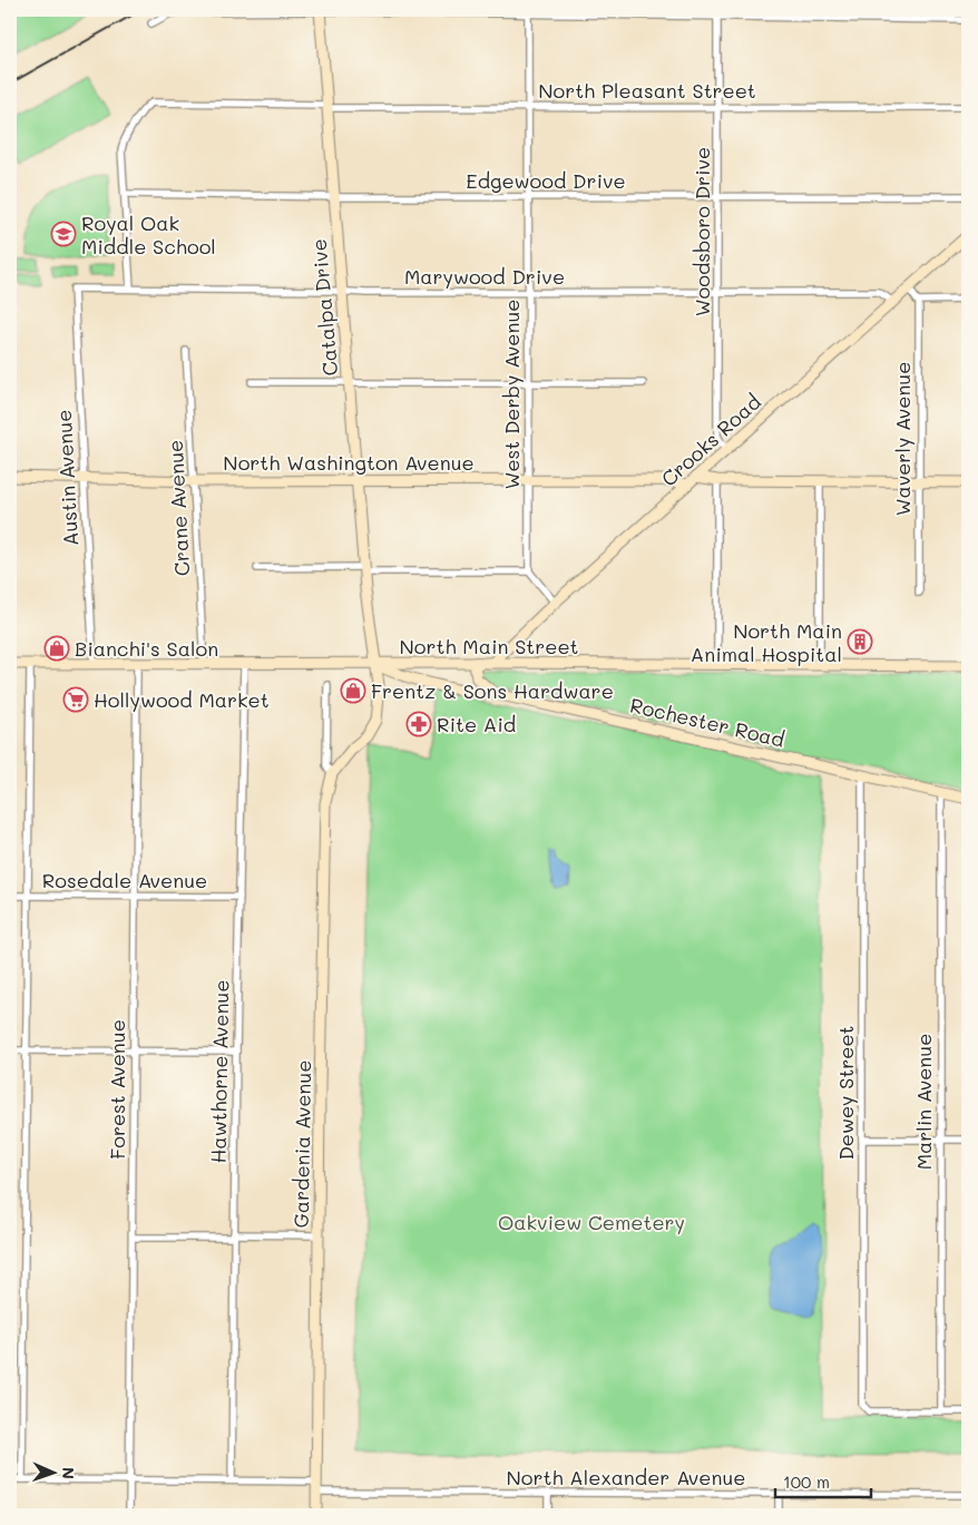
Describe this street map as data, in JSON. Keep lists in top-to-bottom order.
{
  "streets": {
    "street": [
      "North Pleasant Street",
      "Edgewood Drive",
      "Woodsboro Drive",
      "Marywood Drive",
      "Catalpa Drive",
      "West Derby Avenue",
      "Waverly Avenue",
      "Crooks Road",
      "North Washington Avenue",
      "Austin Avenue",
      "Crane Avenue",
      "North Main Street",
      "Rochester Road",
      "Rosedale Avenue",
      "Hawthorne Avenue",
      "Forest Avenue",
      "Dewey Street",
      "Marlin Avenue",
      "Gardenia Avenue",
      "North Alexander Avenue"
    ]
  },
  "crossings": [
    ["North Pleasant Street", "Edgewood Drive"],
    ["North Pleasant Street", "Woodsboro Drive"],
    ["North Pleasant Street", "Catalpa Drive"],
    ["North Pleasant Street", "West Derby Avenue"],
    ["Edgewood Drive", "Woodsboro Drive"],
    ["Edgewood Drive", "Catalpa Drive"],
    ["Edgewood Drive", "West Derby Avenue"],
    ["Woodsboro Drive", "Marywood Drive"],
    ["Woodsboro Drive", "Crooks Road"],
    ["Marywood Drive", "Catalpa Drive"],
    ["Marywood Drive", "West Derby Avenue"],
    ["Marywood Drive", "Crooks Road"],
    ["Marywood Drive", "Austin Avenue"],
    ["Catalpa Drive", "North Washington Avenue"],
    ["Catalpa Drive", "North Main Street"],
    ["Catalpa Drive", "Gardenia Avenue"],
    ["West Derby Avenue", "North Washington Avenue"],
    ["Crooks Road", "North Washington Avenue"],
    ["Crooks Road", "North Main Street"],
    ["North Washington Avenue", "Austin Avenue"],
    ["North Washington Avenue", "Crane Avenue"],
    ["Austin Avenue", "North Main Street"],
    ["Crane Avenue", "North Main Street"],
    ["North Main Street", "Rochester Road"],
    ["North Main Street", "Hawthorne Avenue"],
    ["North Main Street", "Forest Avenue"],
    ["North Main Street", "Gardenia Avenue"],
    ["Rochester Road", "Dewey Street"],
    ["Rochester Road", "Marlin Avenue"],
    ["Rosedale Avenue", "Hawthorne Avenue"],
    ["Rosedale Avenue", "Forest Avenue"],
    ["Hawthorne Avenue", "North Alexander Avenue"],
    ["Forest Avenue", "North Alexander Avenue"],
    ["Dewey Street", "Marlin Avenue"],
    ["Gardenia Avenue", "North Alexander Avenue"]
  ],
  "parks": ["Oakview Cemetery"],
  "places": {
    "school or university": ["Royal Oak Middle School"],
    "building": ["North Main Animal Hospital"],
    "shop": ["Bianchi's Salon", "Frentz & Sons Hardware"],
    "supermarket": ["Hollywood Market"],
    "pharmacy": ["Rite Aid"]
  },
  "scale_bar": "100 m",
  "north": "right"
}
